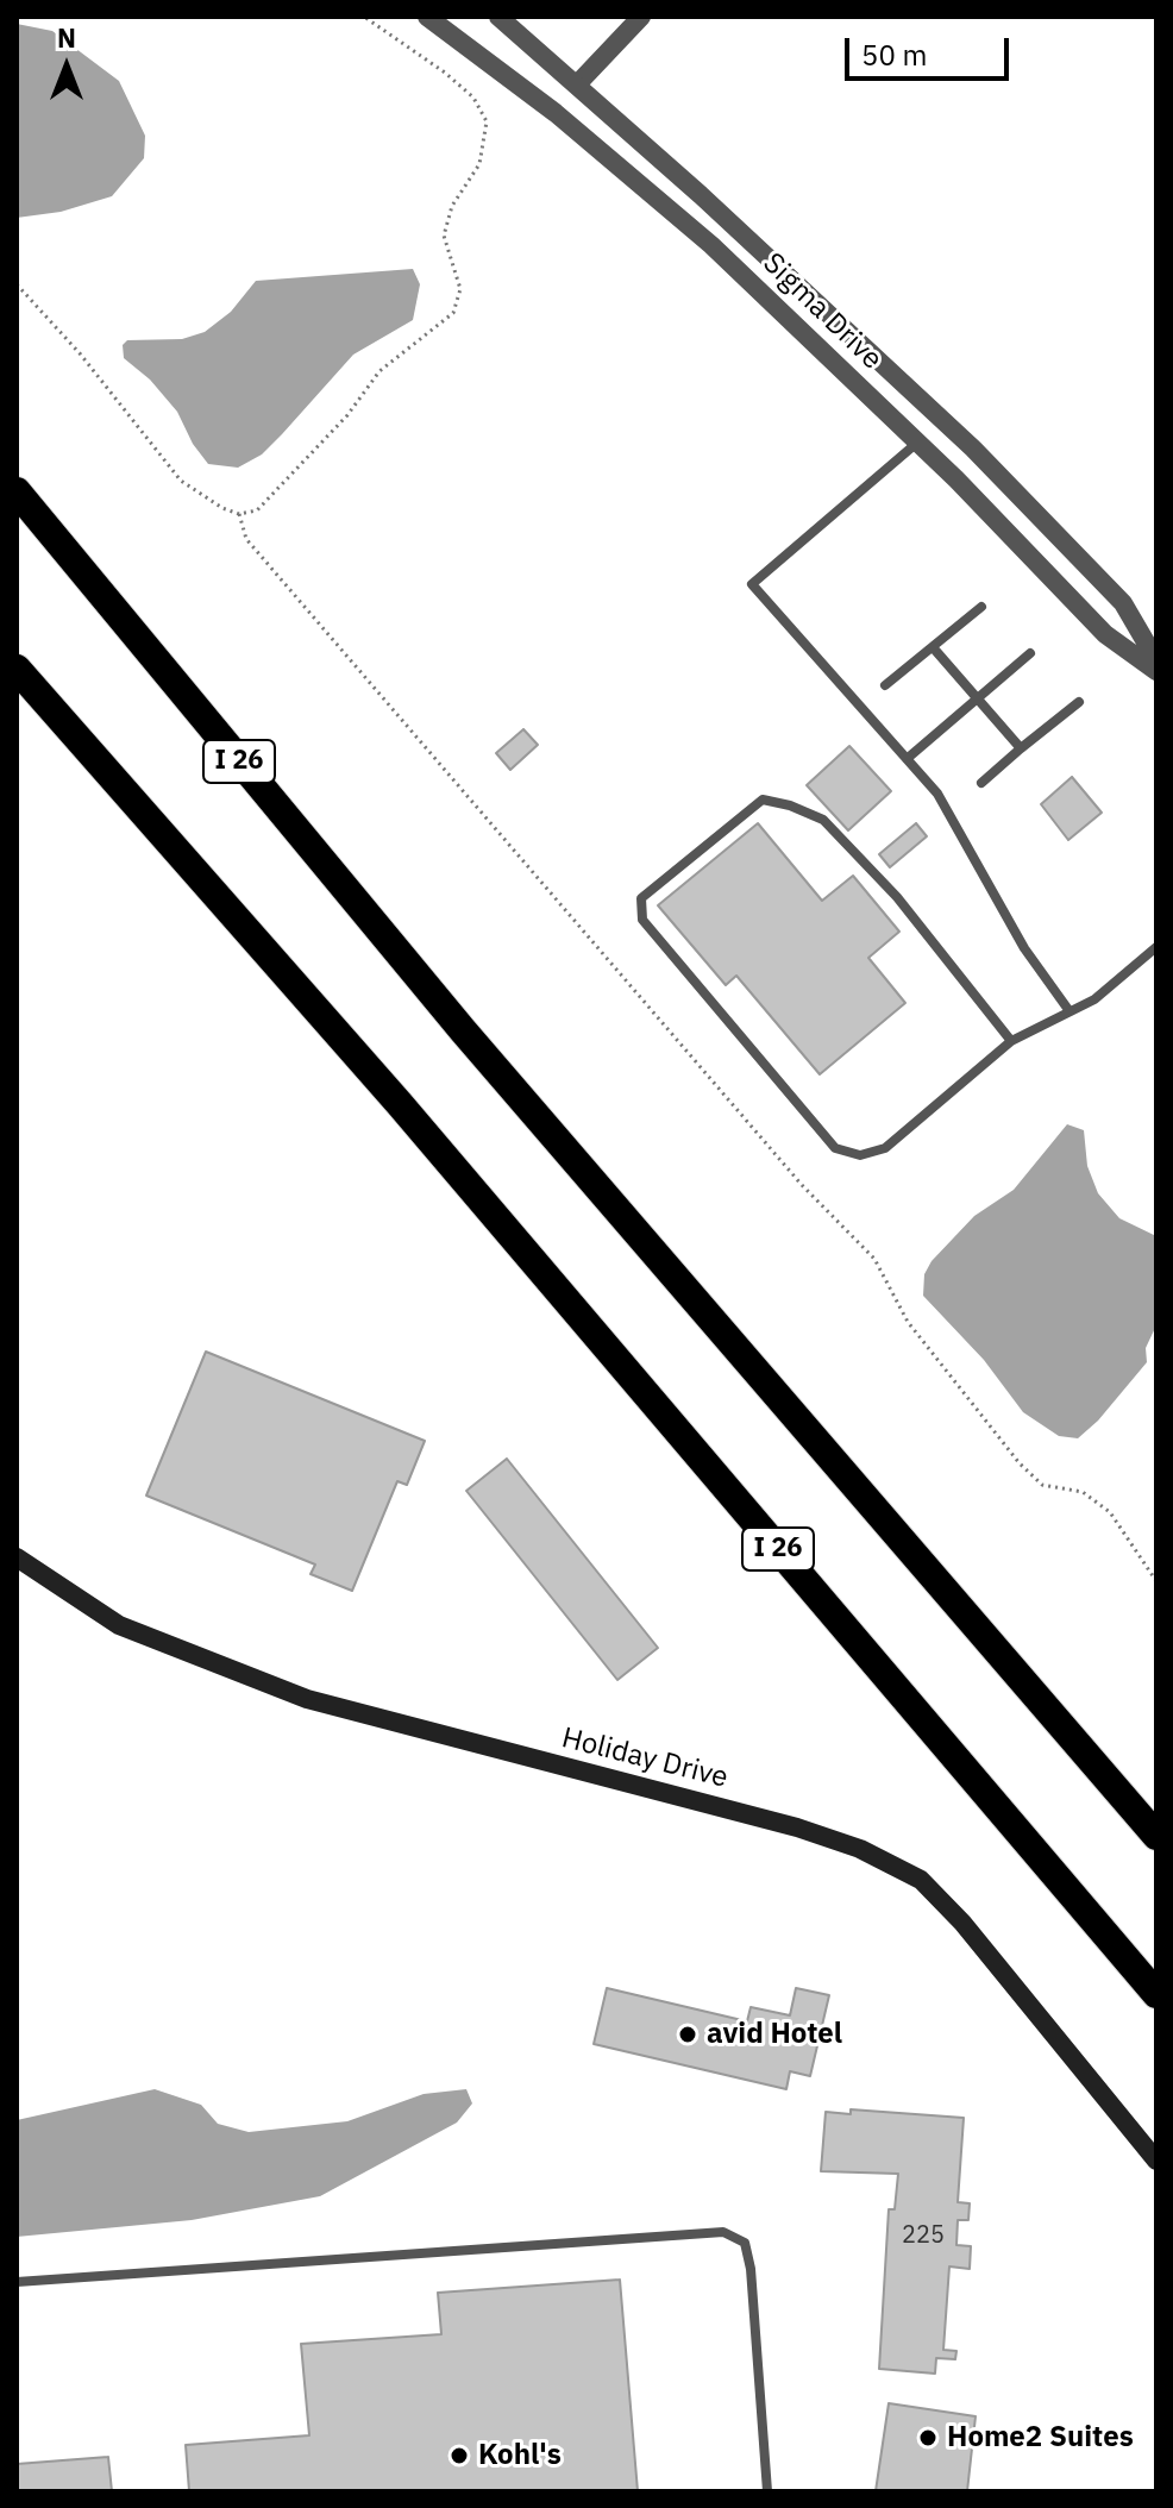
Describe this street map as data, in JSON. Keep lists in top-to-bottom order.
{
  "streets": {
    "highway": ["I 26"],
    "main road": ["Holiday Drive"],
    "street": ["Sigma Drive"]
  },
  "places": ["avid Hotel", "Home2 Suites", "Kohl's"],
  "house_numbers": ["225"],
  "scale_bar": "50 m",
  "north": "top"
}
